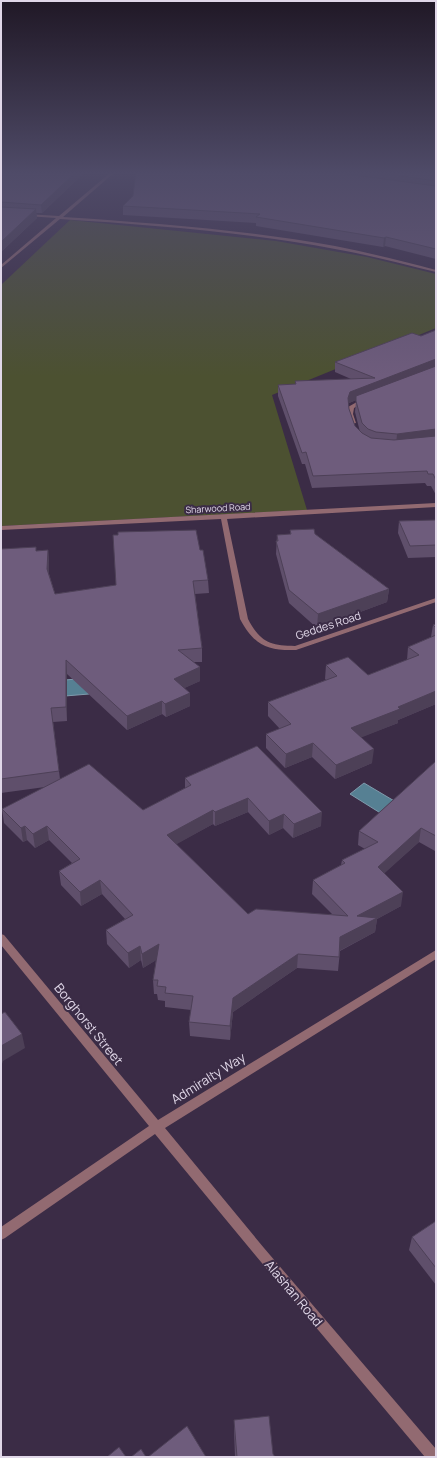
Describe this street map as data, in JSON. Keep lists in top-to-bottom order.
{
  "streets": {
    "street": [
      "Sharwood Road",
      "Geddes Road",
      "Borghorst Street",
      "Admiralty Way",
      "Alashan Road"
    ]
  },
  "crossings": [
    ["Sharwood Road", "Geddes Road"],
    ["Borghorst Street", "Admiralty Way"],
    ["Borghorst Street", "Alashan Road"],
    ["Admiralty Way", "Alashan Road"]
  ]
}
